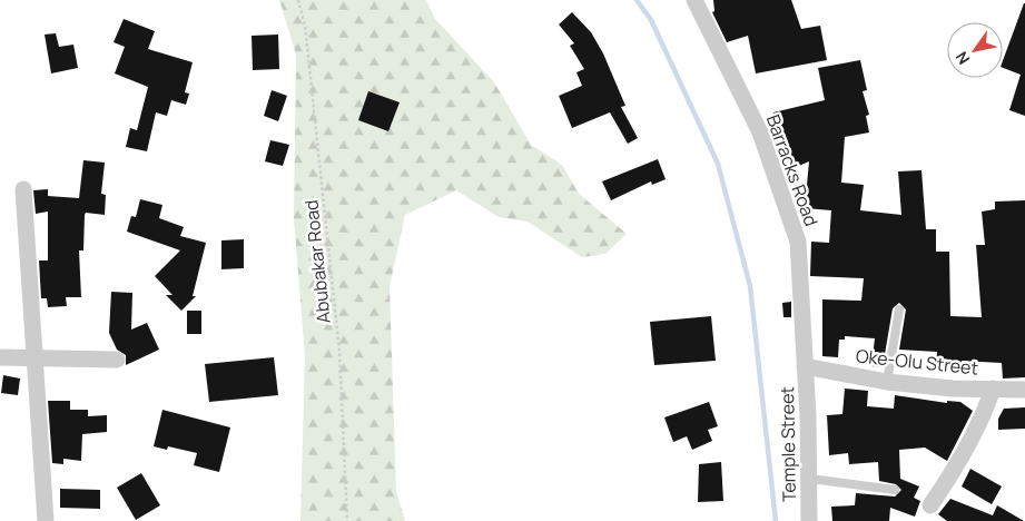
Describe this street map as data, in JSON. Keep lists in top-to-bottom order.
{
  "streets": {
    "street": ["Barracks Road", "Oke-Olu Street", "Temple Street"],
    "path": ["Abubakar Road"]
  },
  "crossings": [
    ["Barracks Road", "Oke-Olu Street"],
    ["Barracks Road", "Temple Street"],
    ["Oke-Olu Street", "Temple Street"]
  ],
  "north": "bottom left"
}
